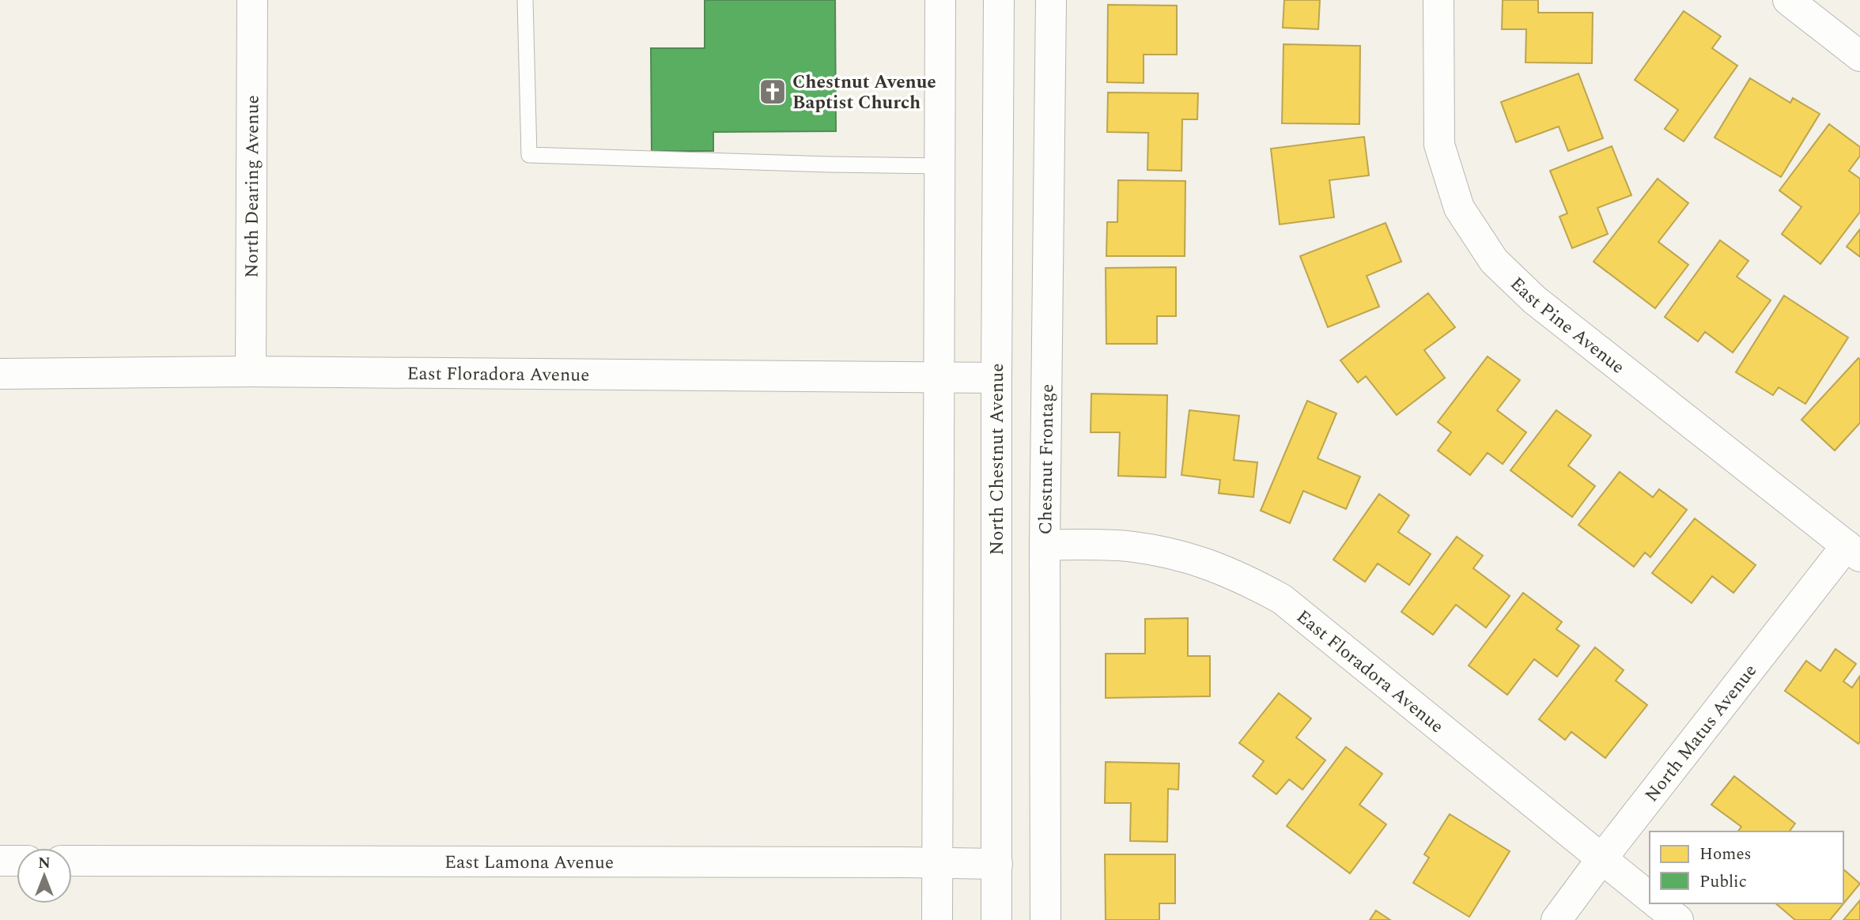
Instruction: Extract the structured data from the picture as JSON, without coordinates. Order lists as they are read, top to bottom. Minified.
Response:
{"streets":{"street":["North Dearing Avenue","East Pine Avenue","East Floradora Avenue","North Chestnut Avenue","Chestnut Frontage","North Matus Avenue","East Lamona Avenue"]},"crossings":[["North Dearing Avenue","East Floradora Avenue"],["East Pine Avenue","North Matus Avenue"],["East Floradora Avenue","North Chestnut Avenue"],["East Floradora Avenue","Chestnut Frontage"],["East Floradora Avenue","North Matus Avenue"],["North Chestnut Avenue","East Lamona Avenue"]],"places":{"church":["Chestnut Avenue Baptist Church"]},"legend":["Homes","Public"],"north":"top"}
